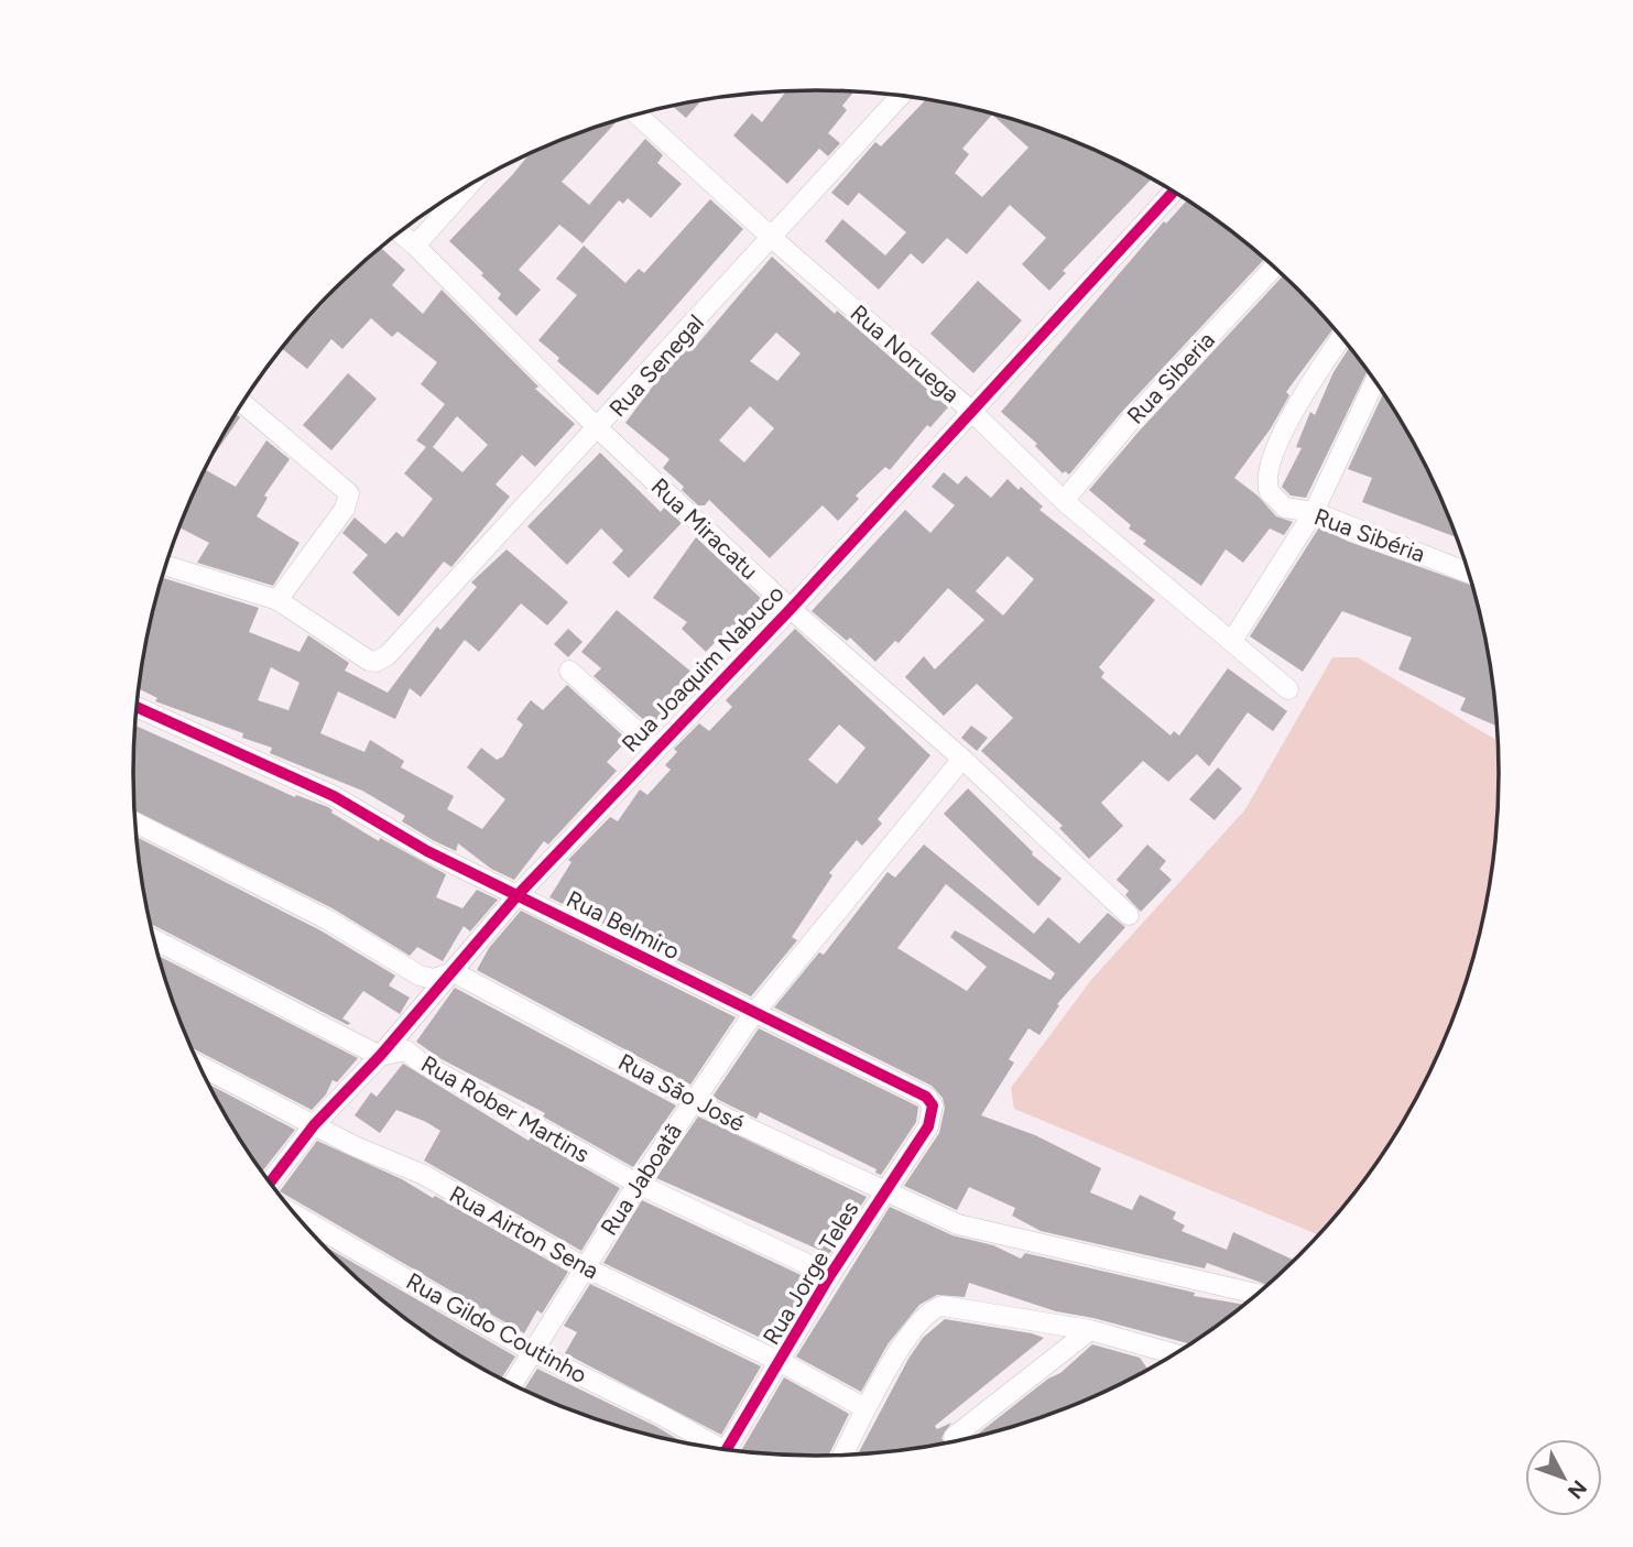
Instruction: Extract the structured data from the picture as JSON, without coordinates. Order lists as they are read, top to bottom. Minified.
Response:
{"streets":{"street":["Rua Noruega","Rua Senegal","Rua Siberia","Rua Miracatu","Rua Sibéria","Rua Joaquim Nabuco","Rua Belmiro","Rua São José","Rua Rober Martins","Rua Jaboatã","Rua Airton Sena","Rua Jorge Teles","Rua Gildo Coutinho"]},"crossings":[["Rua Noruega","Rua Senegal"],["Rua Noruega","Rua Siberia"],["Rua Noruega","Rua Joaquim Nabuco"],["Rua Senegal","Rua Miracatu"],["Rua Miracatu","Rua Joaquim Nabuco"],["Rua Miracatu","Rua Jaboatã"],["Rua Joaquim Nabuco","Rua Belmiro"],["Rua Joaquim Nabuco","Rua São José"],["Rua Joaquim Nabuco","Rua Rober Martins"],["Rua Joaquim Nabuco","Rua Airton Sena"],["Rua Belmiro","Rua Jaboatã"],["Rua Belmiro","Rua Jorge Teles"],["Rua São José","Rua Jaboatã"],["Rua São José","Rua Jorge Teles"],["Rua Rober Martins","Rua Jaboatã"],["Rua Rober Martins","Rua Jorge Teles"],["Rua Jaboatã","Rua Airton Sena"],["Rua Jaboatã","Rua Gildo Coutinho"],["Rua Airton Sena","Rua Jorge Teles"]],"north":"bottom right"}
